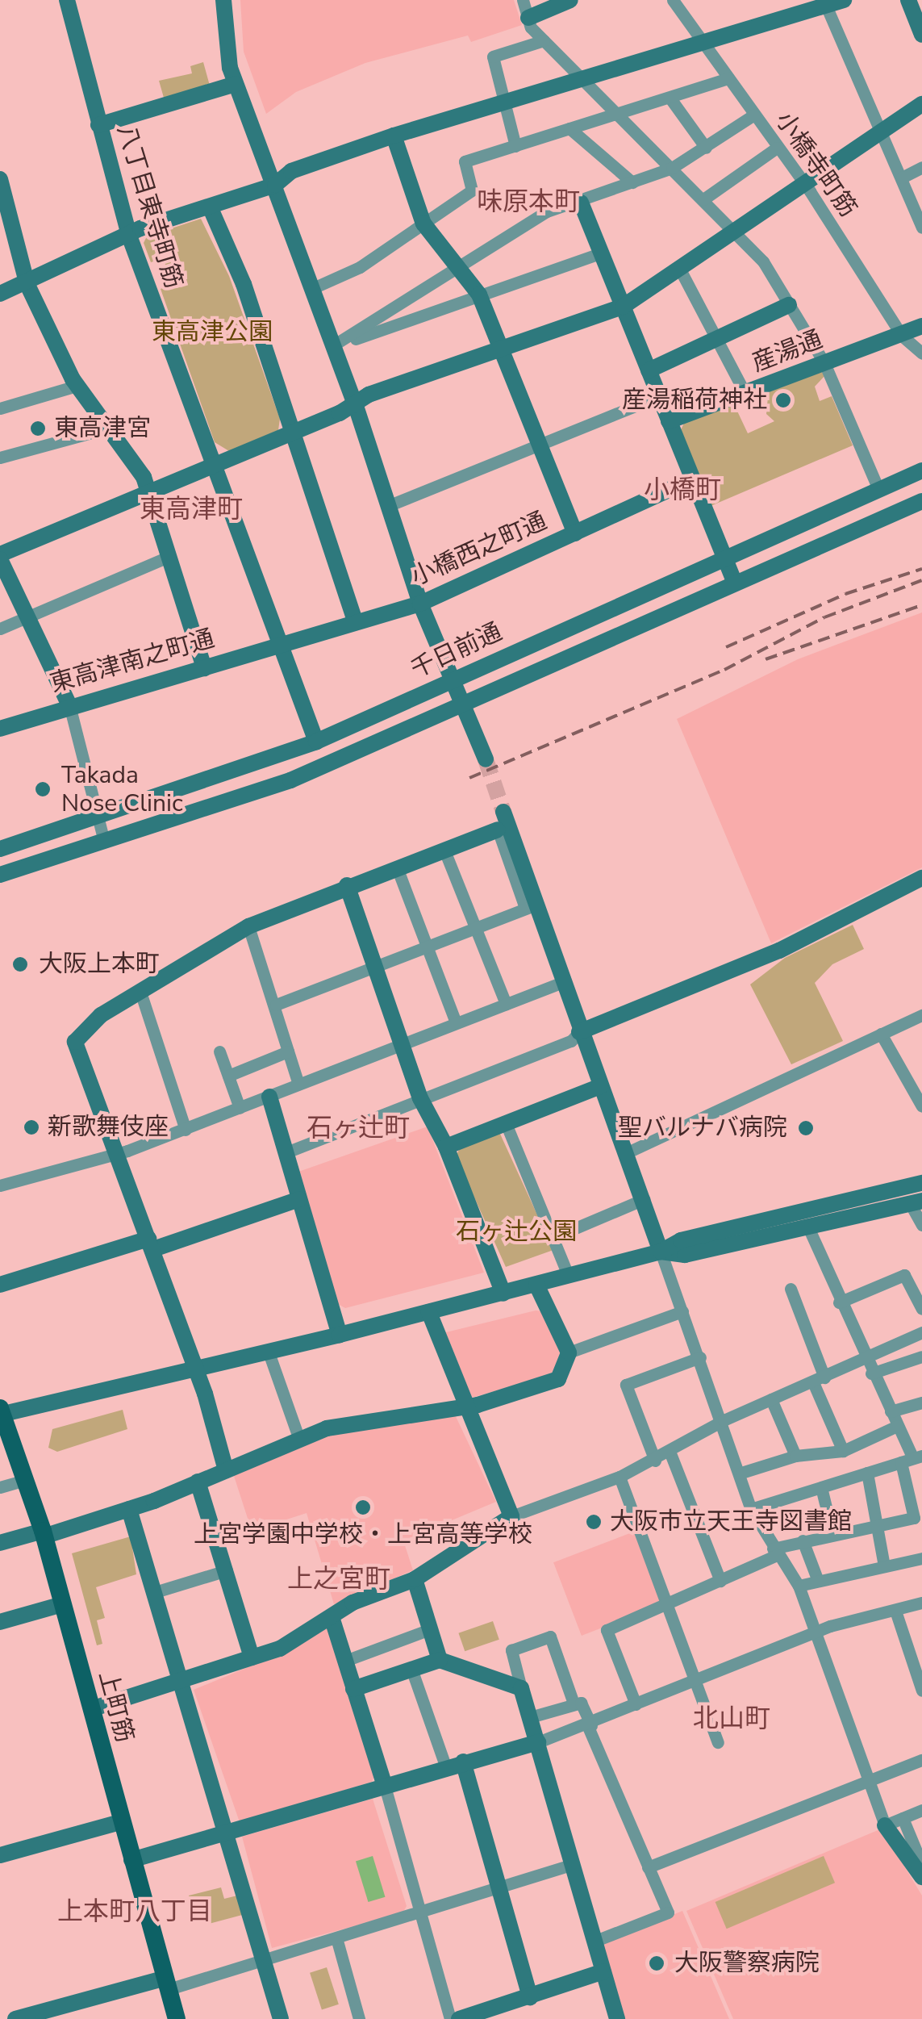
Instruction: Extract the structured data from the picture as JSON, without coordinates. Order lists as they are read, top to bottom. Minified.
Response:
{"streets":{"main road":["上町筋"],"street":["小橋寺町筋","八丁目東寺町筋","産湯通","小橋西之町通","千日前通","東高津南之町通"]},"crossings":[["小橋寺町筋","産湯通"],["八丁目東寺町筋","小橋西之町通"],["八丁目東寺町筋","千日前通"],["八丁目東寺町筋","東高津南之町通"],["小橋西之町通","東高津南之町通"]],"districts":["味原本町","小橋町","東高津町","石ヶ辻町","上之宮町","北山町","上本町八丁目"],"parks":["東高津公園","石ヶ辻公園"],"places":["産湯稲荷神社","東高津宮","Takada Nose Clinic","大阪上本町","新歌舞伎座","聖バルナバ病院","上宮学園中学校・上宮高等学校","大阪市立天王寺図書館","大阪警察病院"]}
